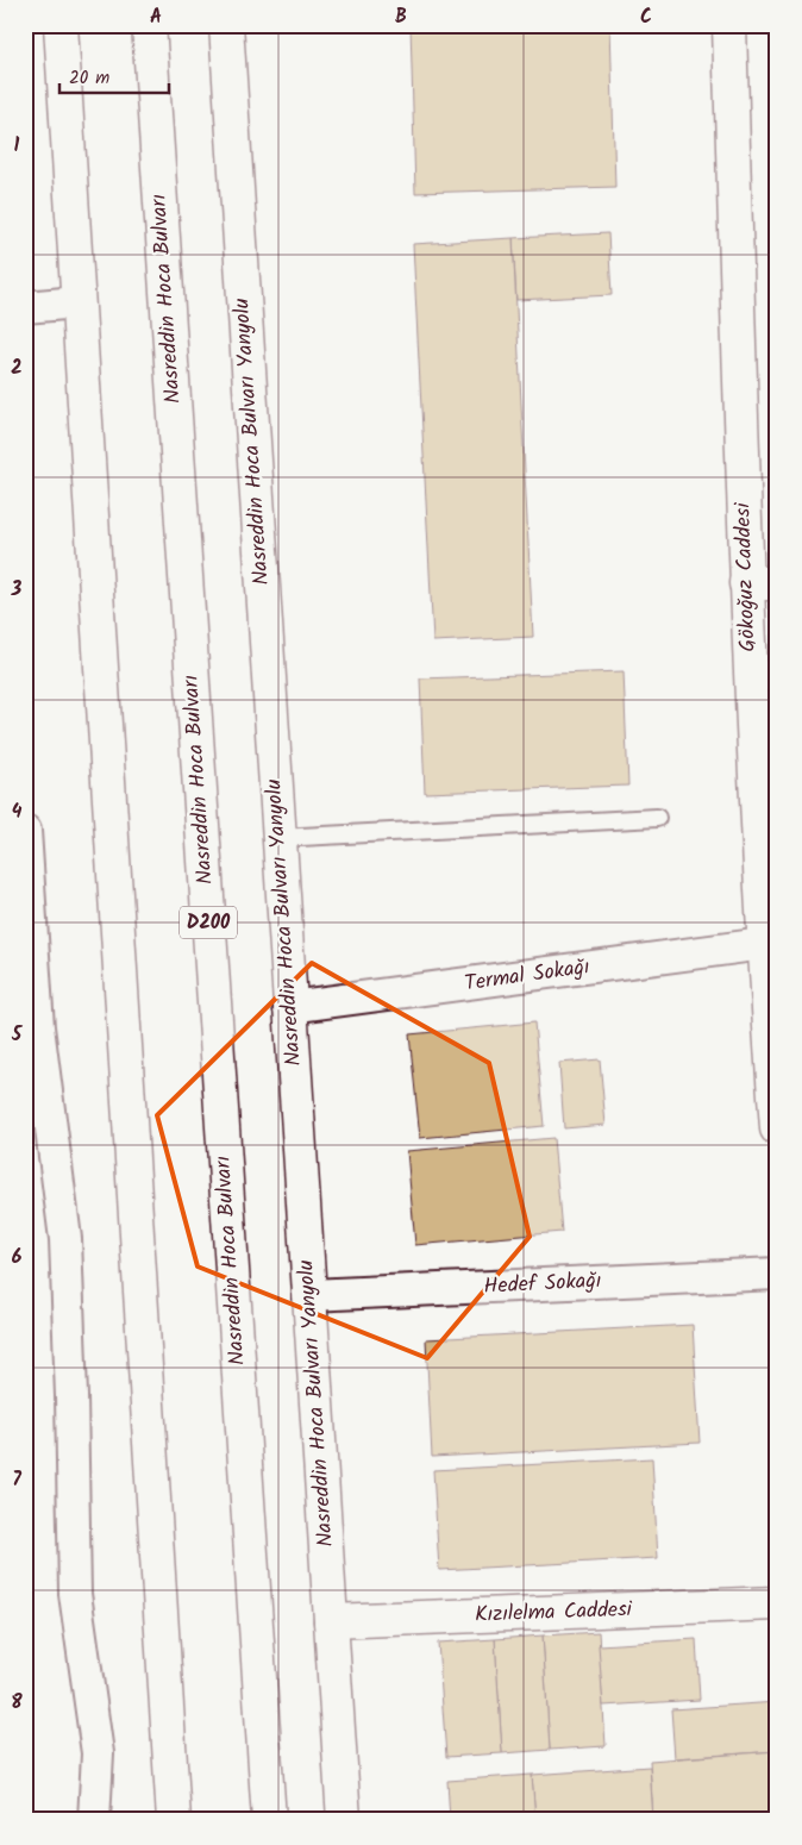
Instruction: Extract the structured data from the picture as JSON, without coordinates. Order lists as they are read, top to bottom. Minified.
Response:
{"streets":{"main road":["Nasreddin Hoca Bulvarı","Nasreddin Hoca Bulvarı Yanyolu","Gökoğuz Caddesi","D200","Kızılelma Caddesi"],"street":["Termal Sokağı","Hedef Sokağı"]},"crossings":[["Nasreddin Hoca Bulvarı Yanyolu","Termal Sokağı"],["Nasreddin Hoca Bulvarı Yanyolu","Hedef Sokağı"],["Nasreddin Hoca Bulvarı Yanyolu","Kızılelma Caddesi"],["Gökoğuz Caddesi","Termal Sokağı"]],"scale_bar":"20 m","grid":{"columns":["A","B","C"],"rows":["1","2","3","4","5","6","7","8"]}}
